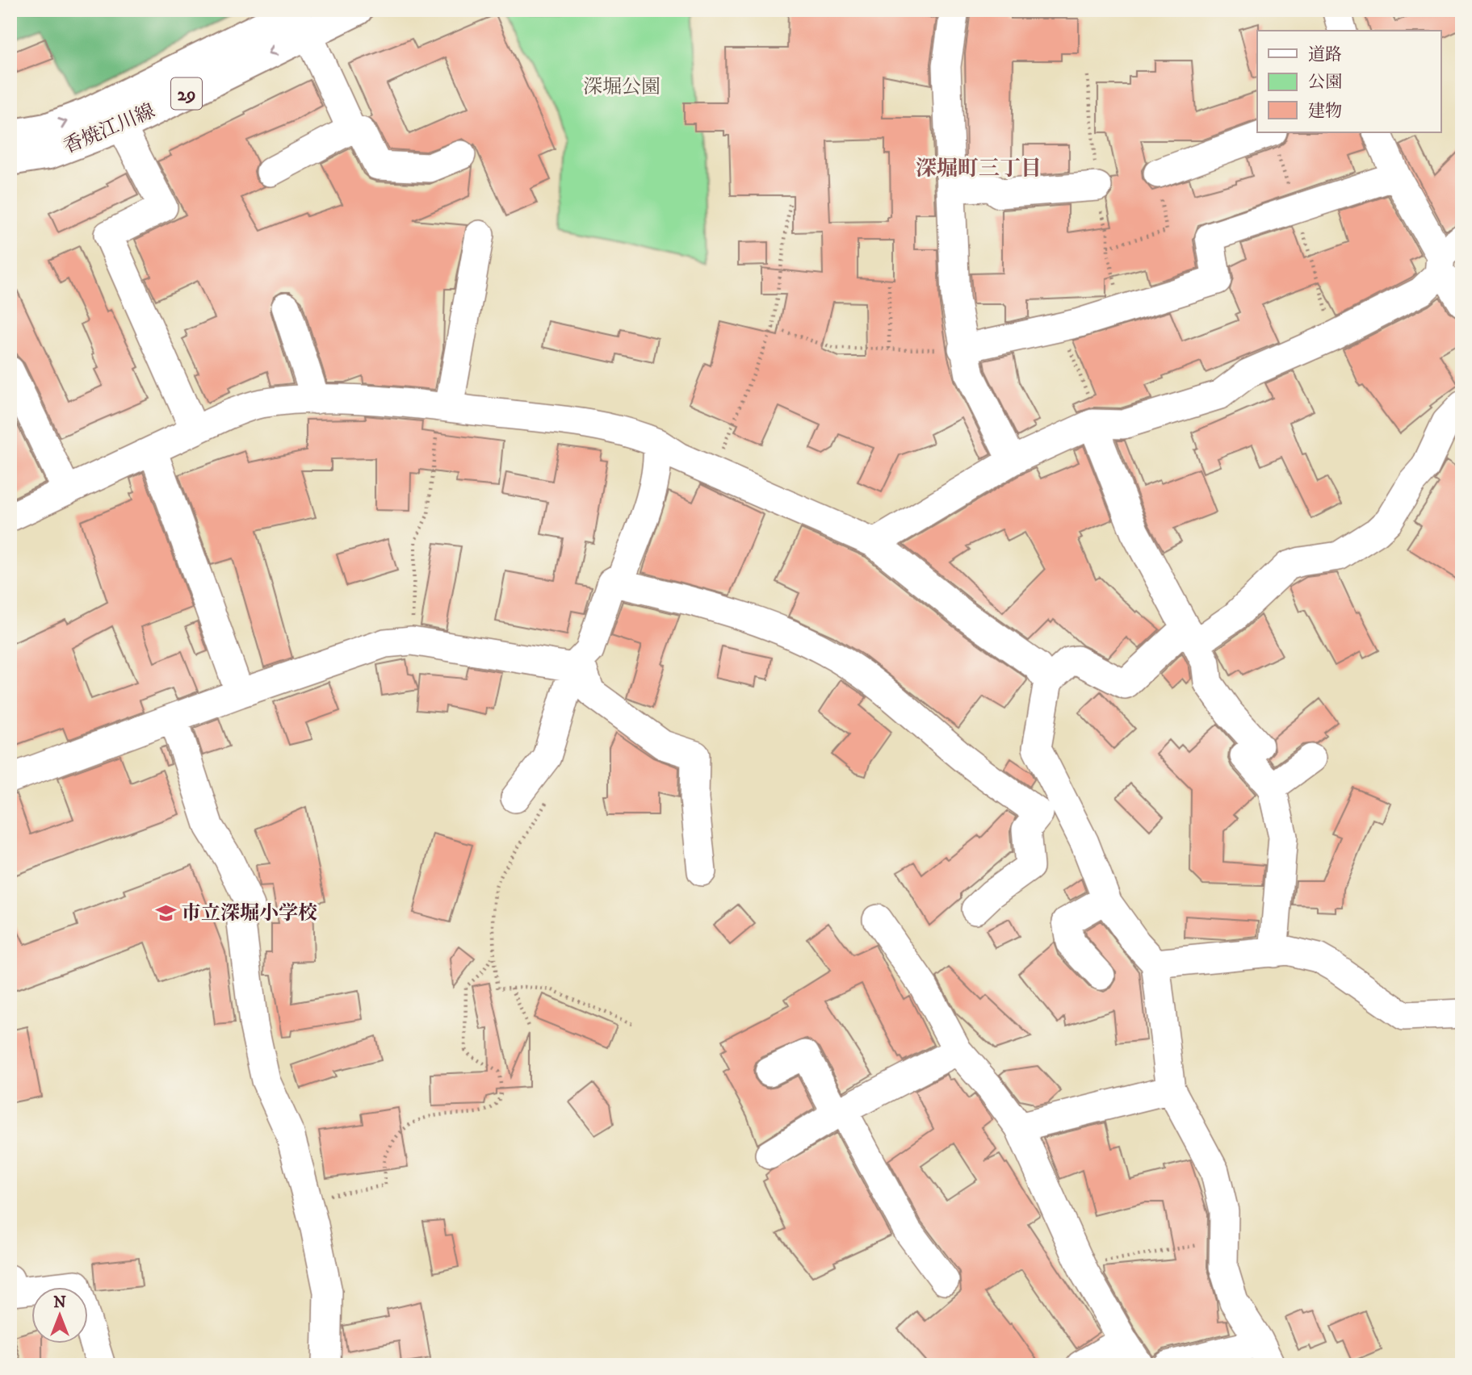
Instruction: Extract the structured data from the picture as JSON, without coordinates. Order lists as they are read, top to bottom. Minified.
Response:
{"streets":{"main road":["29","香焼江川線"]},"districts":["深堀町三丁目"],"parks":["深堀公園"],"places":{"school or university":["市立深堀小学校"]},"legend":["道路","公園","建物"],"north":"top"}
